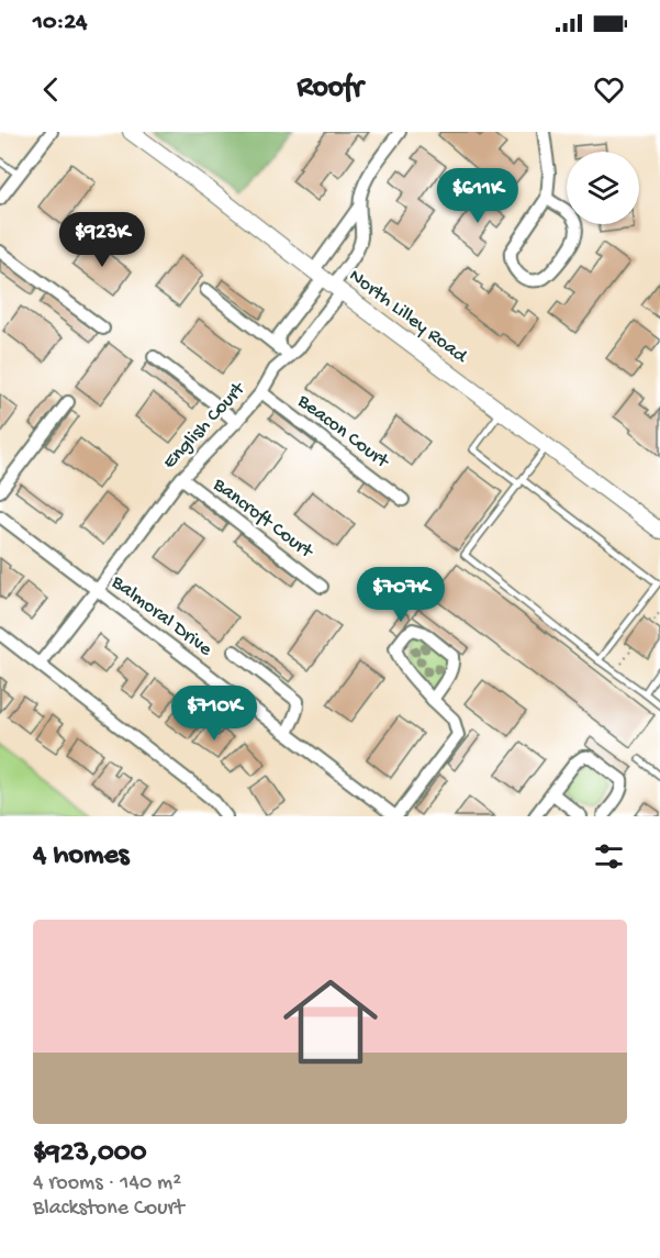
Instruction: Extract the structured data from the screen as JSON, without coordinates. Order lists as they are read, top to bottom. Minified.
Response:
{"streets":{"street":["North Lilley Road","English Court","Beacon Court","Bancroft Court","Balmoral Drive"]},"crossings":[["North Lilley Road","English Court"],["English Court","Beacon Court"],["English Court","Bancroft Court"],["English Court","Balmoral Drive"]],"page":{"status":"10:24","header":"Roofr","price":["$611K","$923K","$707K","$710K"],"heading":"4 homes","list":[{"name":"$923,000","note":"4 rooms · 140 m² · Blackstone Court"}]}}
